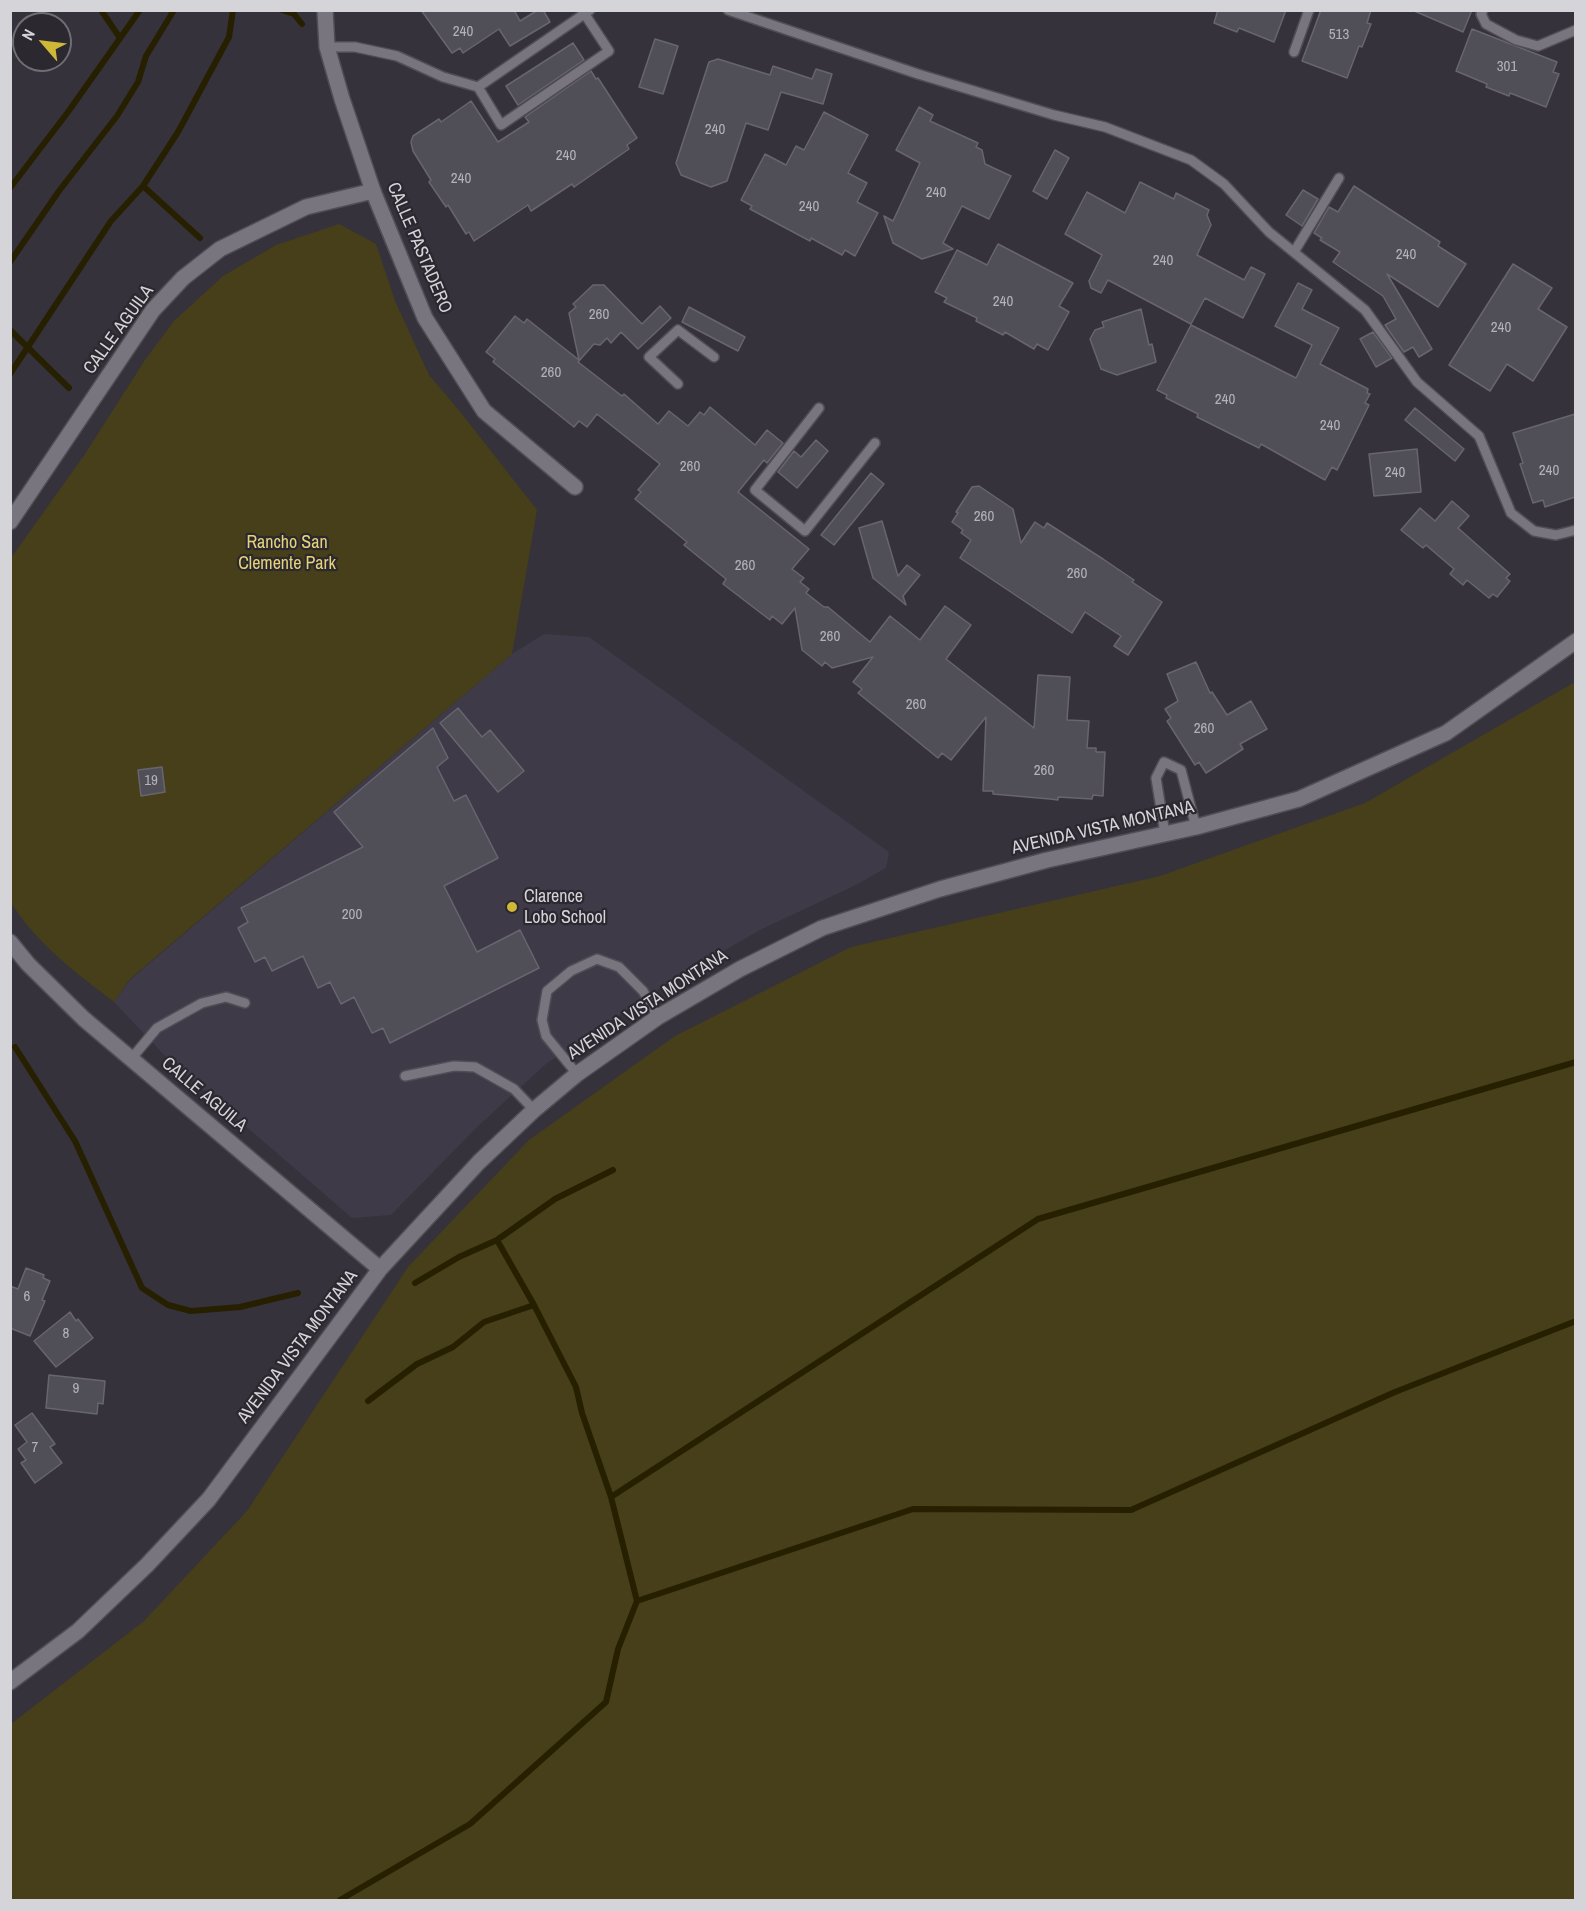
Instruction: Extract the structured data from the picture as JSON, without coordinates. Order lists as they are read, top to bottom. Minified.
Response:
{"streets":{"street":["CALLE PASTADERO","CALLE AGUILA","AVENIDA VISTA MONTANA"]},"crossings":[["CALLE PASTADERO","CALLE AGUILA"],["CALLE AGUILA","AVENIDA VISTA MONTANA"]],"parks":["Rancho San Clemente Park"],"places":["Clarence Lobo School"],"house_numbers":["240","513","301","240","240","240","240","240","240","240","240","260","240","260","240","240","260","240","240","260","260","260","260","260","260","260","19","200","6","8","9","7"],"north":"top left"}
